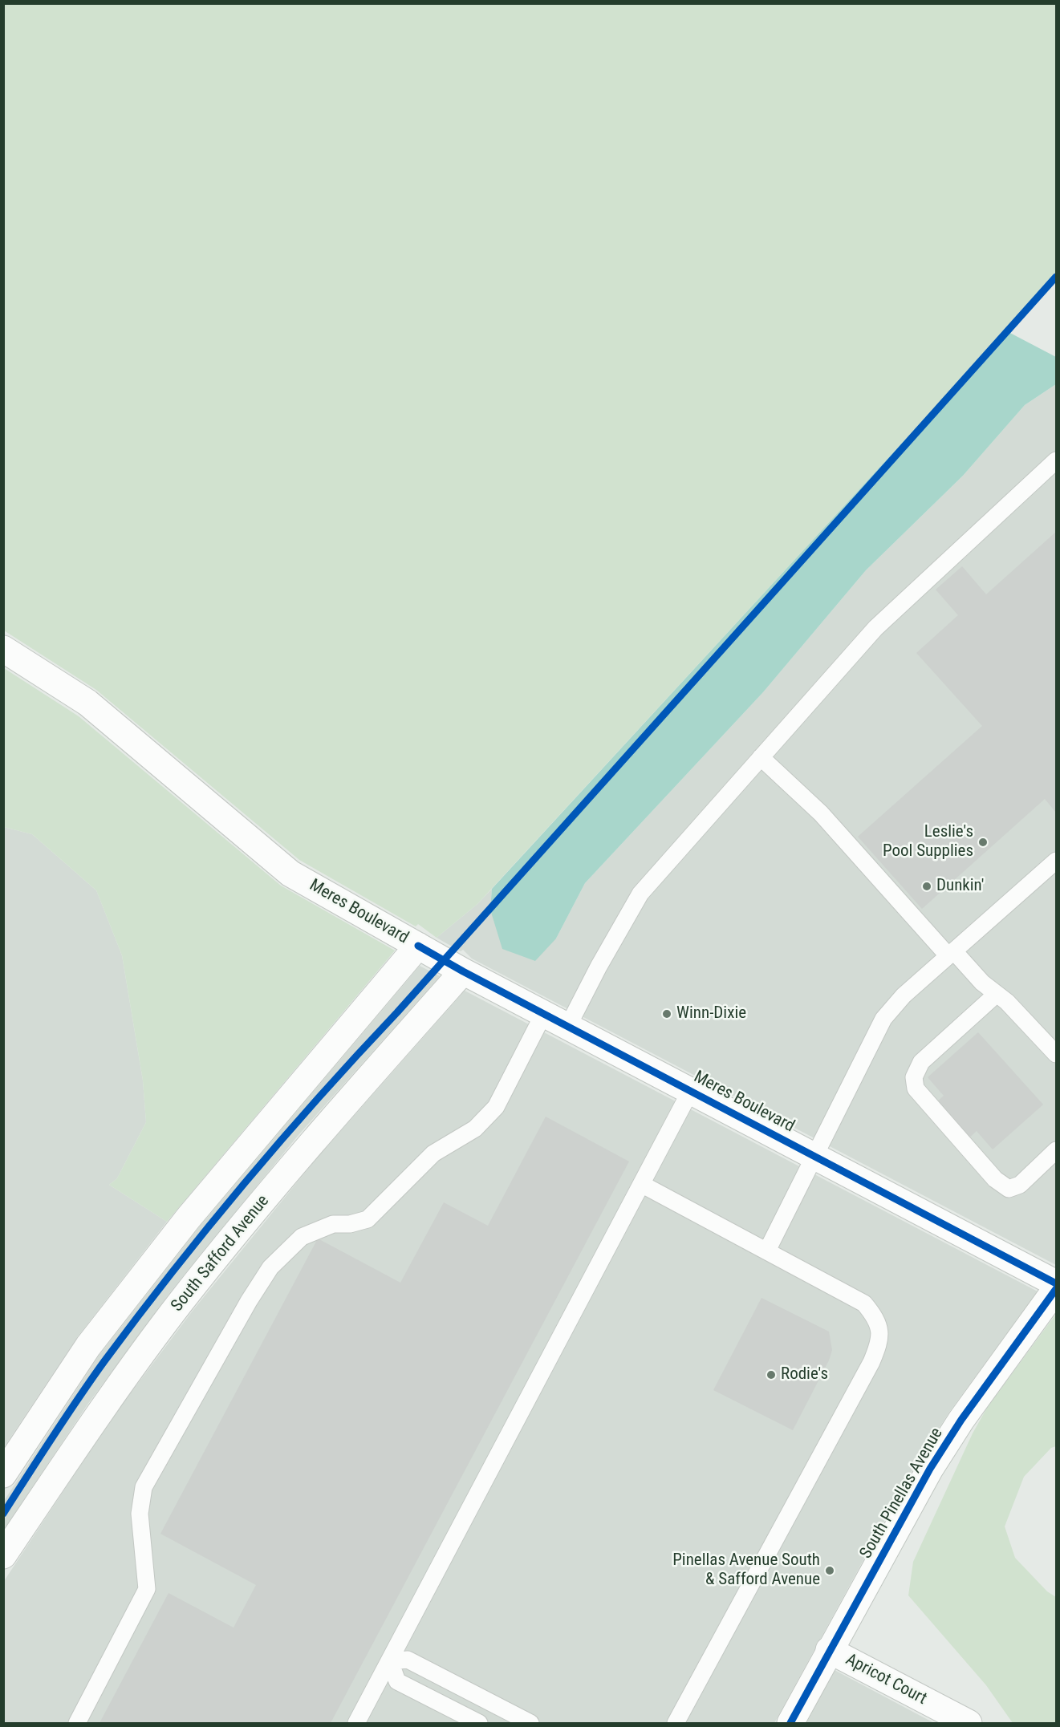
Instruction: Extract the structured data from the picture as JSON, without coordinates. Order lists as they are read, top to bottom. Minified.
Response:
{"streets":{"street":["Meres Boulevard","South Safford Avenue","South Pinellas Avenue","Apricot Court"]},"crossings":[["Meres Boulevard","South Safford Avenue"],["South Pinellas Avenue","Apricot Court"]],"places":["Leslie's Pool Supplies","Dunkin'","Winn-Dixie","Rodie's","Pinellas Avenue South & Safford Avenue"]}
